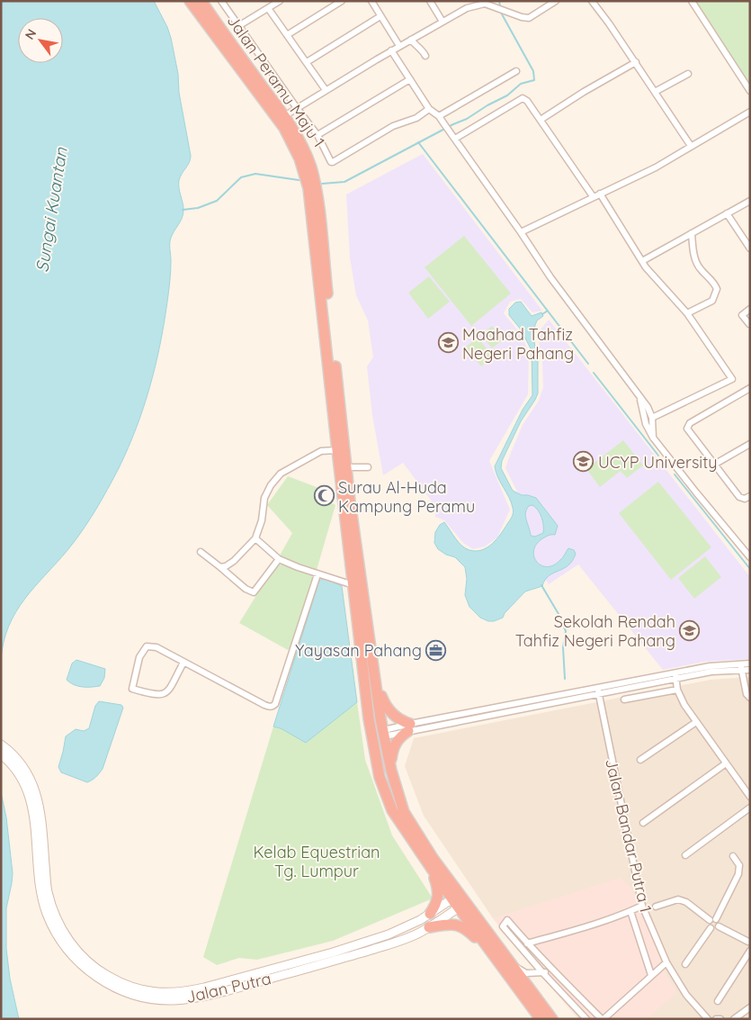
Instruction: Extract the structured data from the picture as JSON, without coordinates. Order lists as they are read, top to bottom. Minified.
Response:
{"streets":{"main road":["Jalan Putra"],"street":["Jalan Peramu Maju 1","Jalan Bandar Putra 1"]},"water":["Sungai Kuantan"],"parks":["Kelab Equestrian Tg. Lumpur"],"places":{"school or university":["Maahad Tahfiz Negeri Pahang","UCYP University","Sekolah Rendah Tahfiz Negeri Pahang"],"mosque":["Surau Al-Huda Kampung Peramu"],"office":["Yayasan Pahang"]},"north":"top left"}
